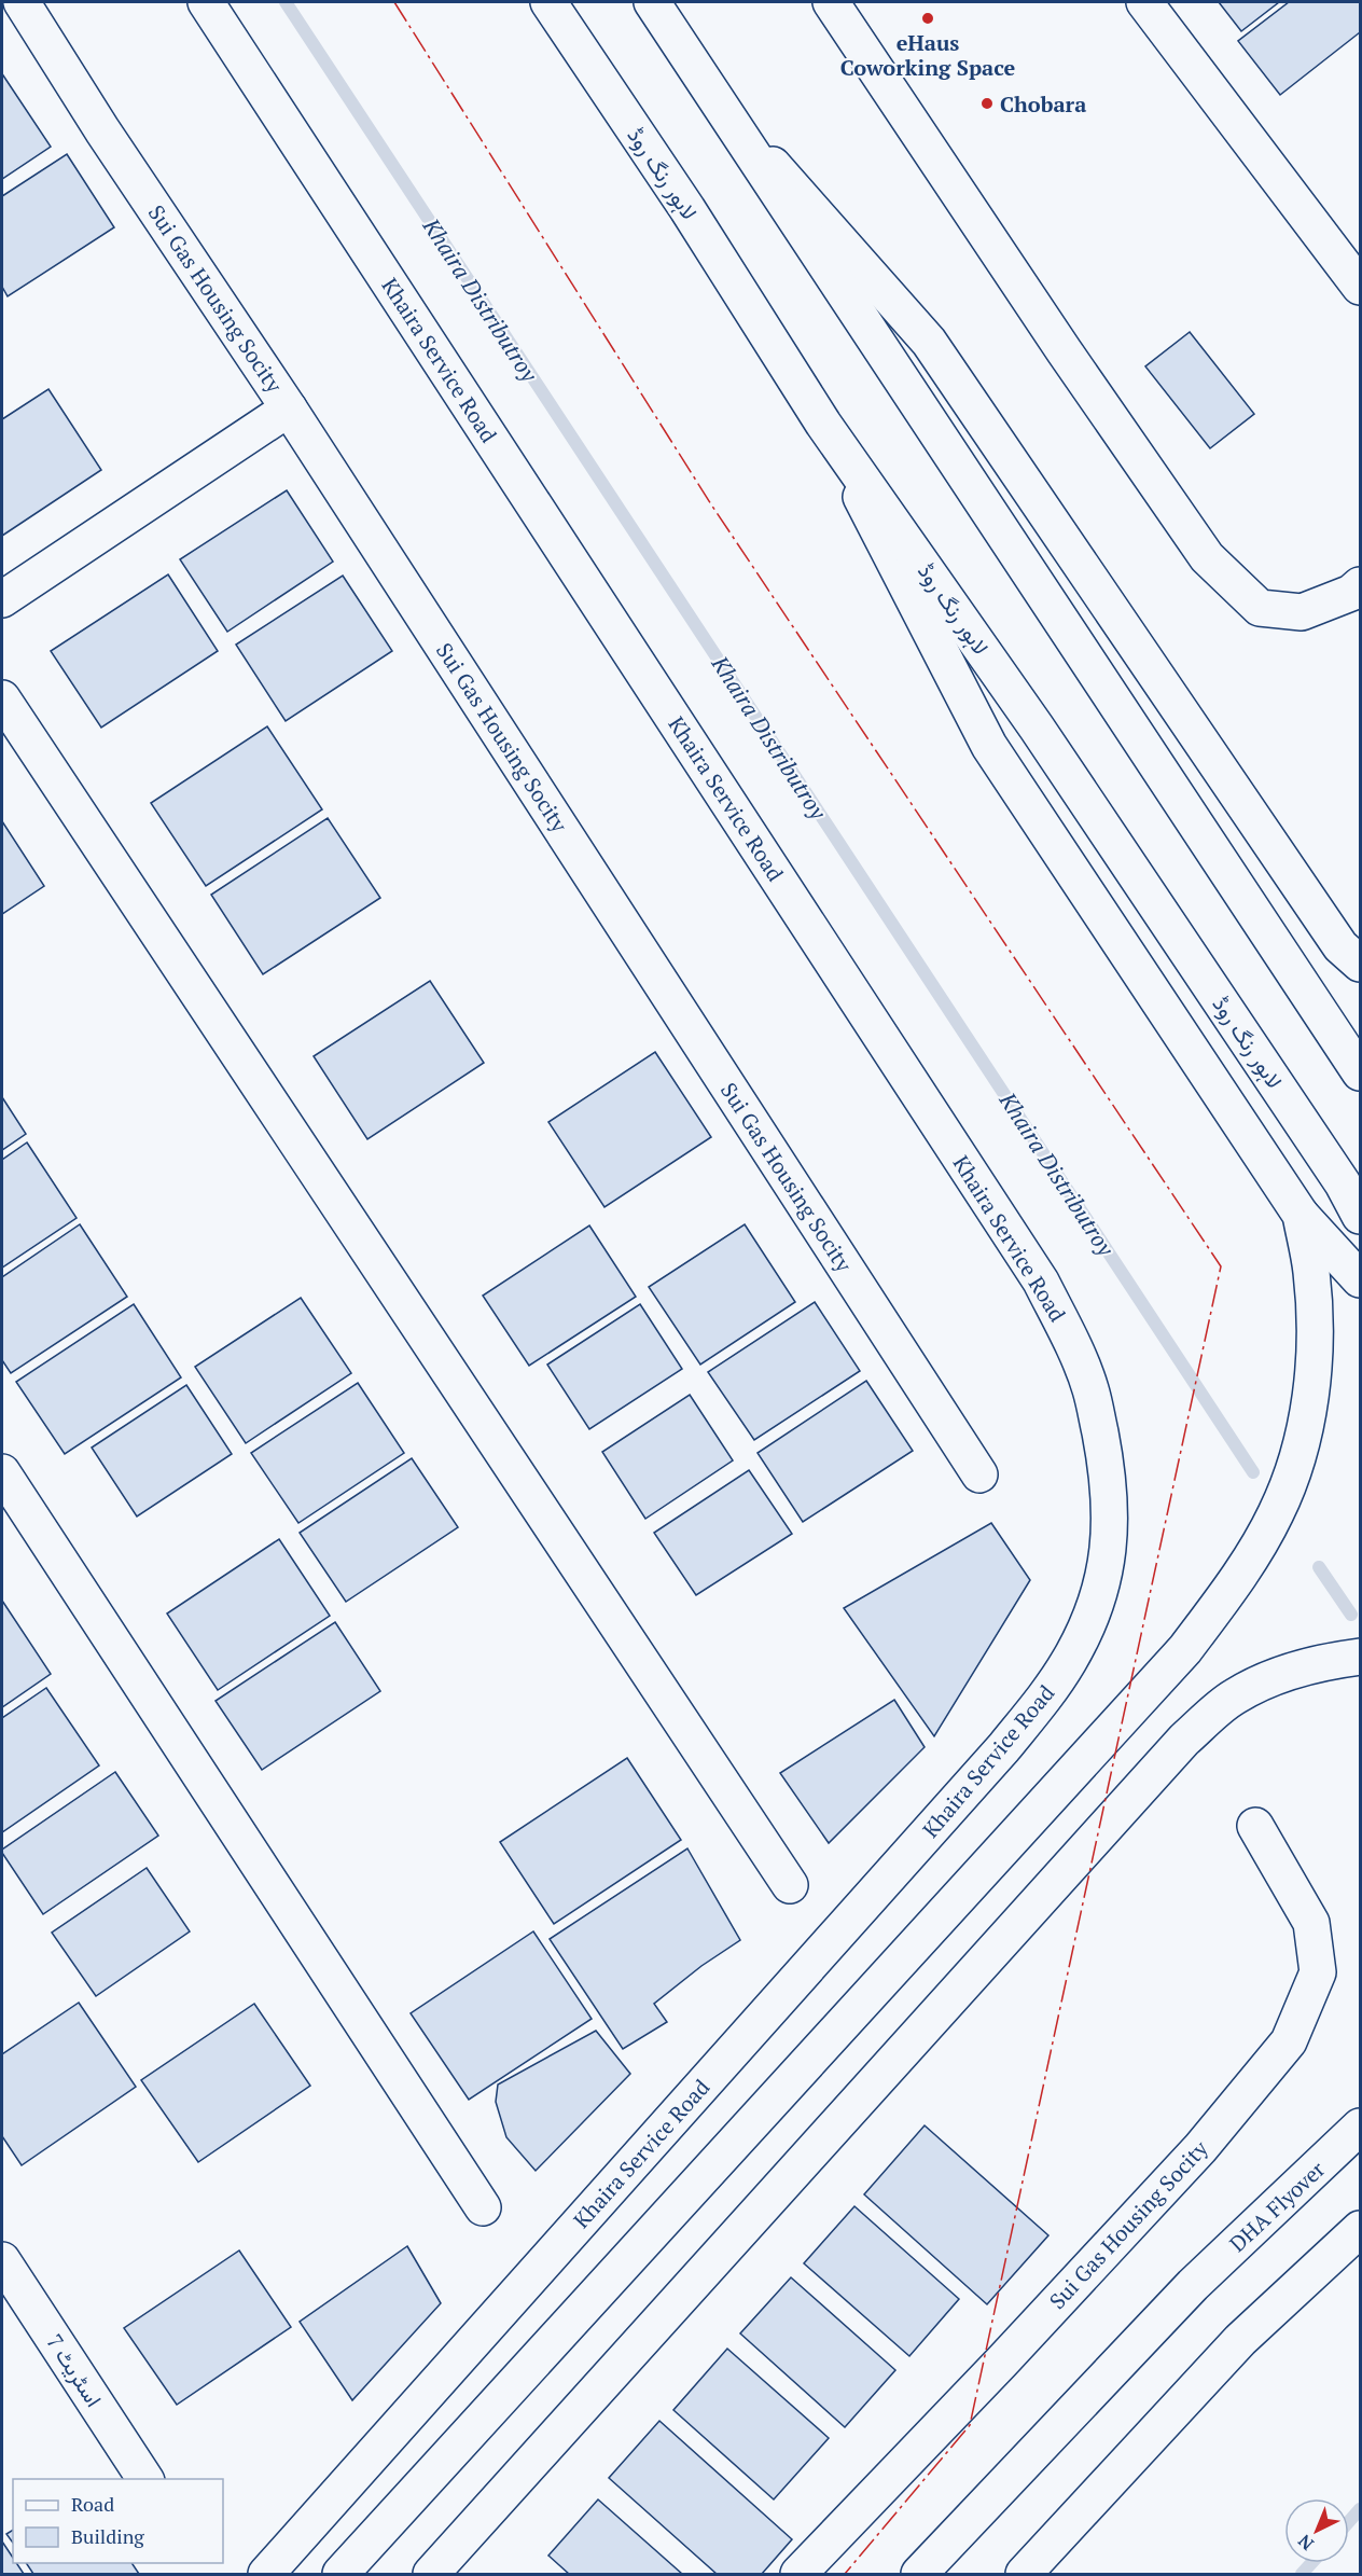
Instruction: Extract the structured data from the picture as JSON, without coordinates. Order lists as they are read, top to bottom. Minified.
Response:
{"streets":{"main road":["لاہور رنگ روڈ","Sui Gas Housing Socity","Khaira Service Road","DHA Flyover","اسٹریٹ 7"]},"water":["Khaira Distributroy"],"places":["eHaus Coworking Space","Chobara"],"legend":["Road","Building"],"north":"bottom left"}
